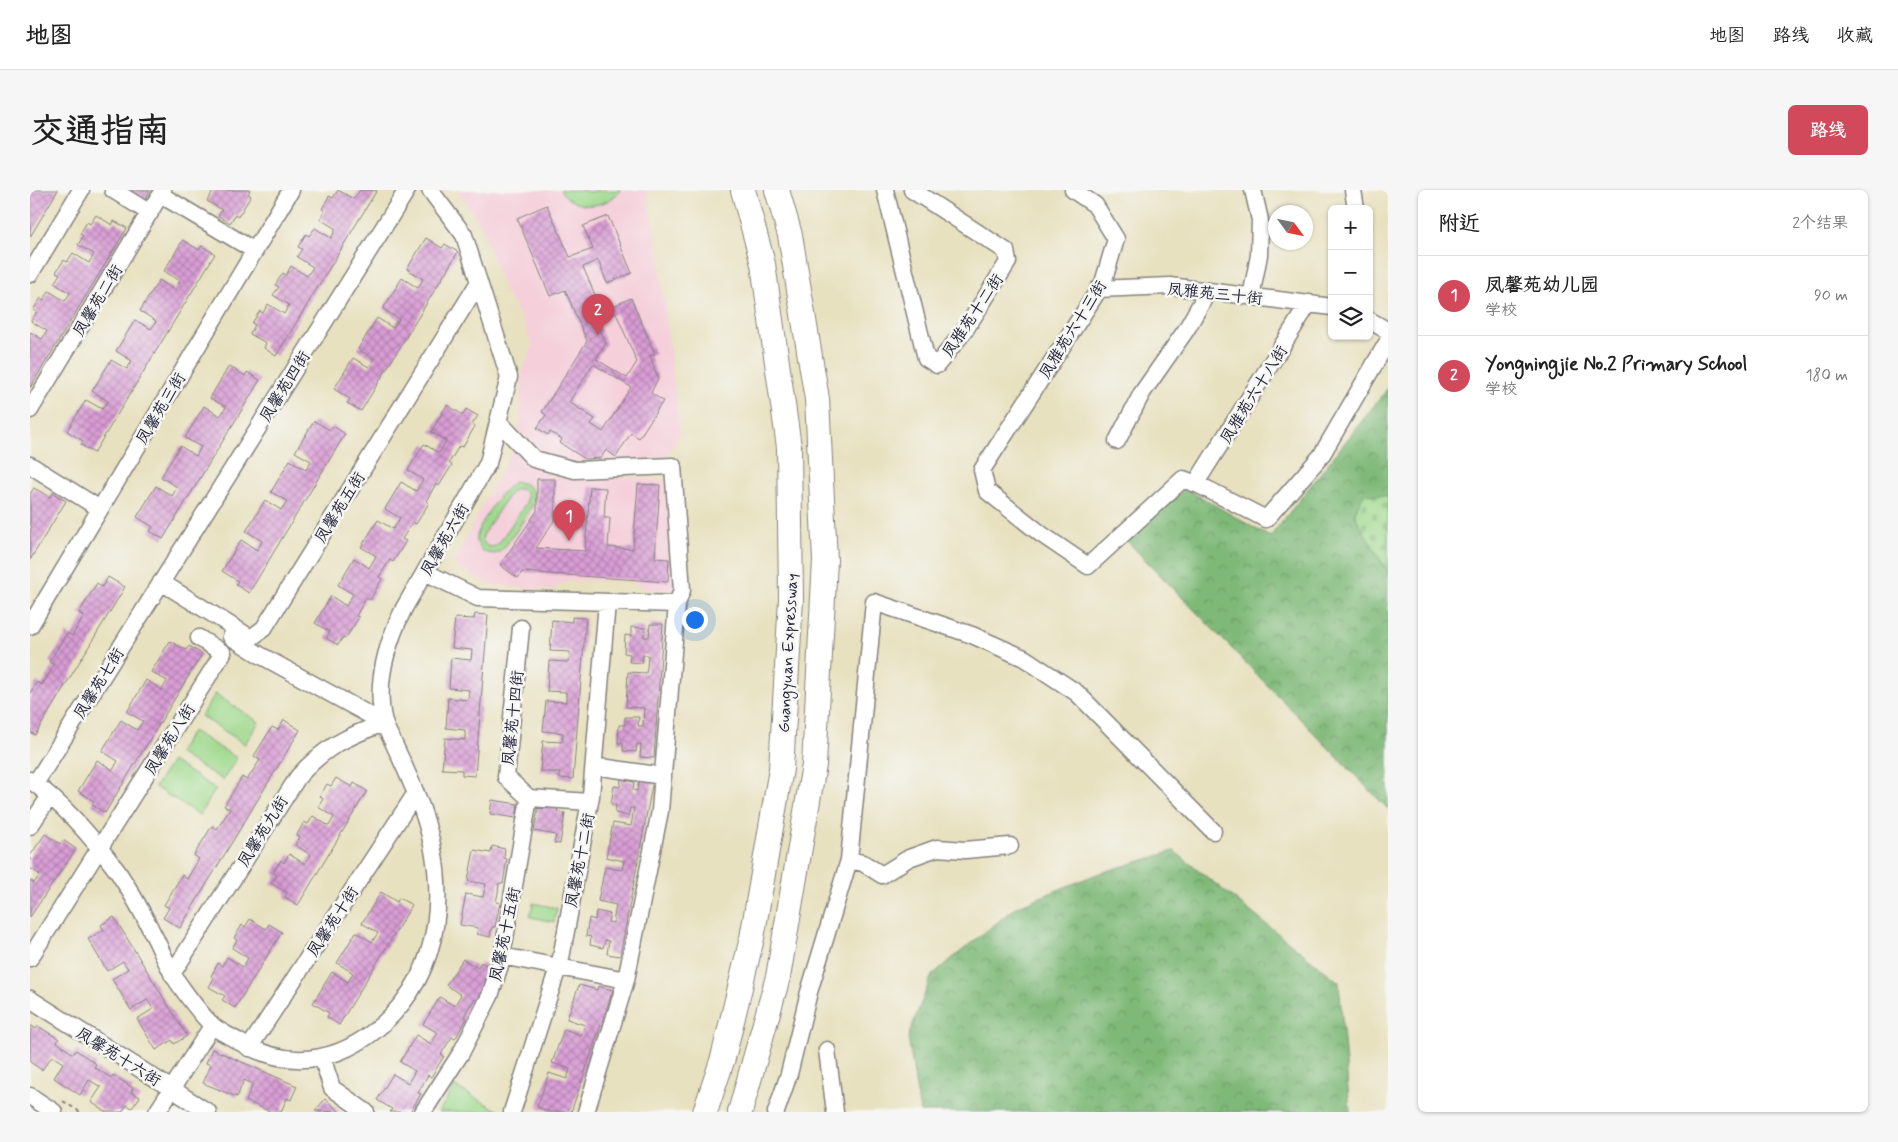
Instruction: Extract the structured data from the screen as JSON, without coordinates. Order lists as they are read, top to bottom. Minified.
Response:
{"streets":{"highway":["Guangyuan Expressway"],"street":["凤雅苑三十街","凤馨苑二街","凤雅苑十二街","凤雅苑六十三街","凤馨苑四街","凤雅苑六十八街","凤馨苑三街","凤馨苑五街","凤馨苑六街","凤馨苑七街","凤馨苑十四街","凤馨苑八街","凤馨苑九街","凤馨苑十二街","凤馨苑十街","凤馨苑十五街","凤馨苑十六街"]},"crossings":[["凤雅苑三十街","凤雅苑六十三街"],["凤雅苑三十街","凤雅苑六十八街"],["凤雅苑六十三街","凤雅苑六十八街"],["凤馨苑四街","凤馨苑五街"],["凤馨苑四街","凤馨苑七街"],["凤馨苑五街","凤馨苑六街"],["凤馨苑五街","凤馨苑七街"],["凤馨苑六街","凤馨苑九街"],["凤馨苑六街","凤馨苑十街"],["凤馨苑十四街","凤馨苑十五街"]],"north":"bottom right","page":{"header":"地图","nav":["地图","路线","收藏"],"buttons":"路线","title":"交通指南","heading":["附近","2个结果"],"map_buttons":["+","−"],"list":[{"mark":"1","name":"凤馨苑幼儿园","note":"学校","value":"90 m"},{"mark":"2","name":"Yongningjie No.2 Primary School","note":"学校","value":"180 m"}],"pins":["2","1"]}}
